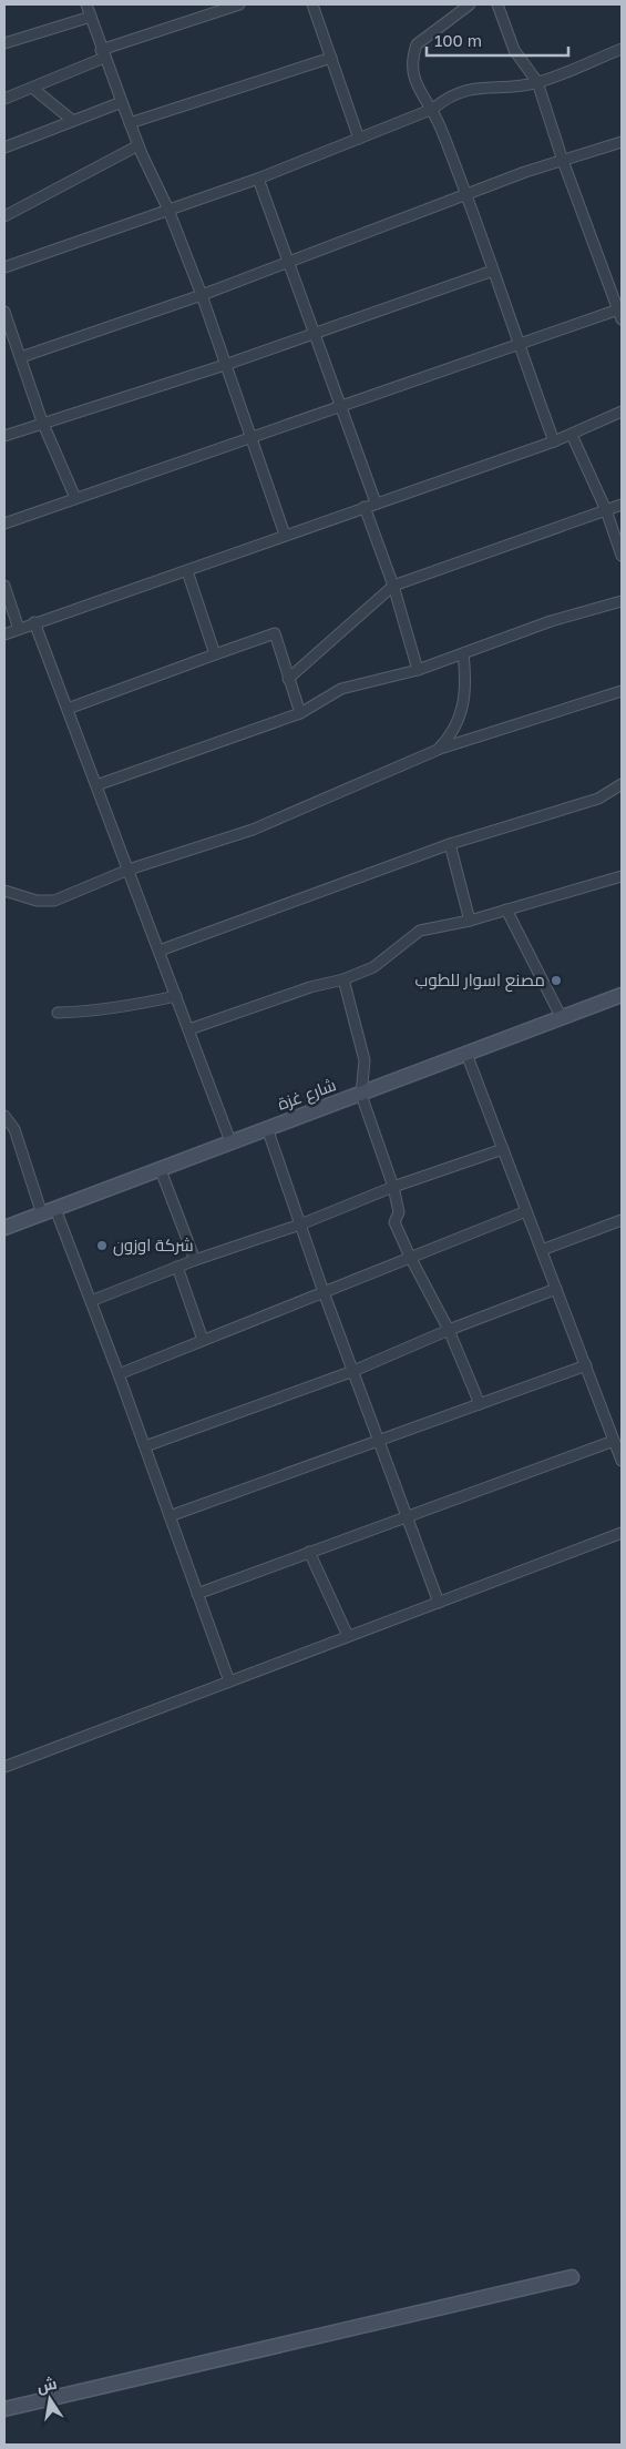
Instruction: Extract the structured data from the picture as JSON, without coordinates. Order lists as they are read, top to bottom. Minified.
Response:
{"streets":{"main road":["شارع غزة"]},"places":["مصنع اسوار للطوب","شركة اوزون"],"scale_bar":"100 m","north":"top"}
